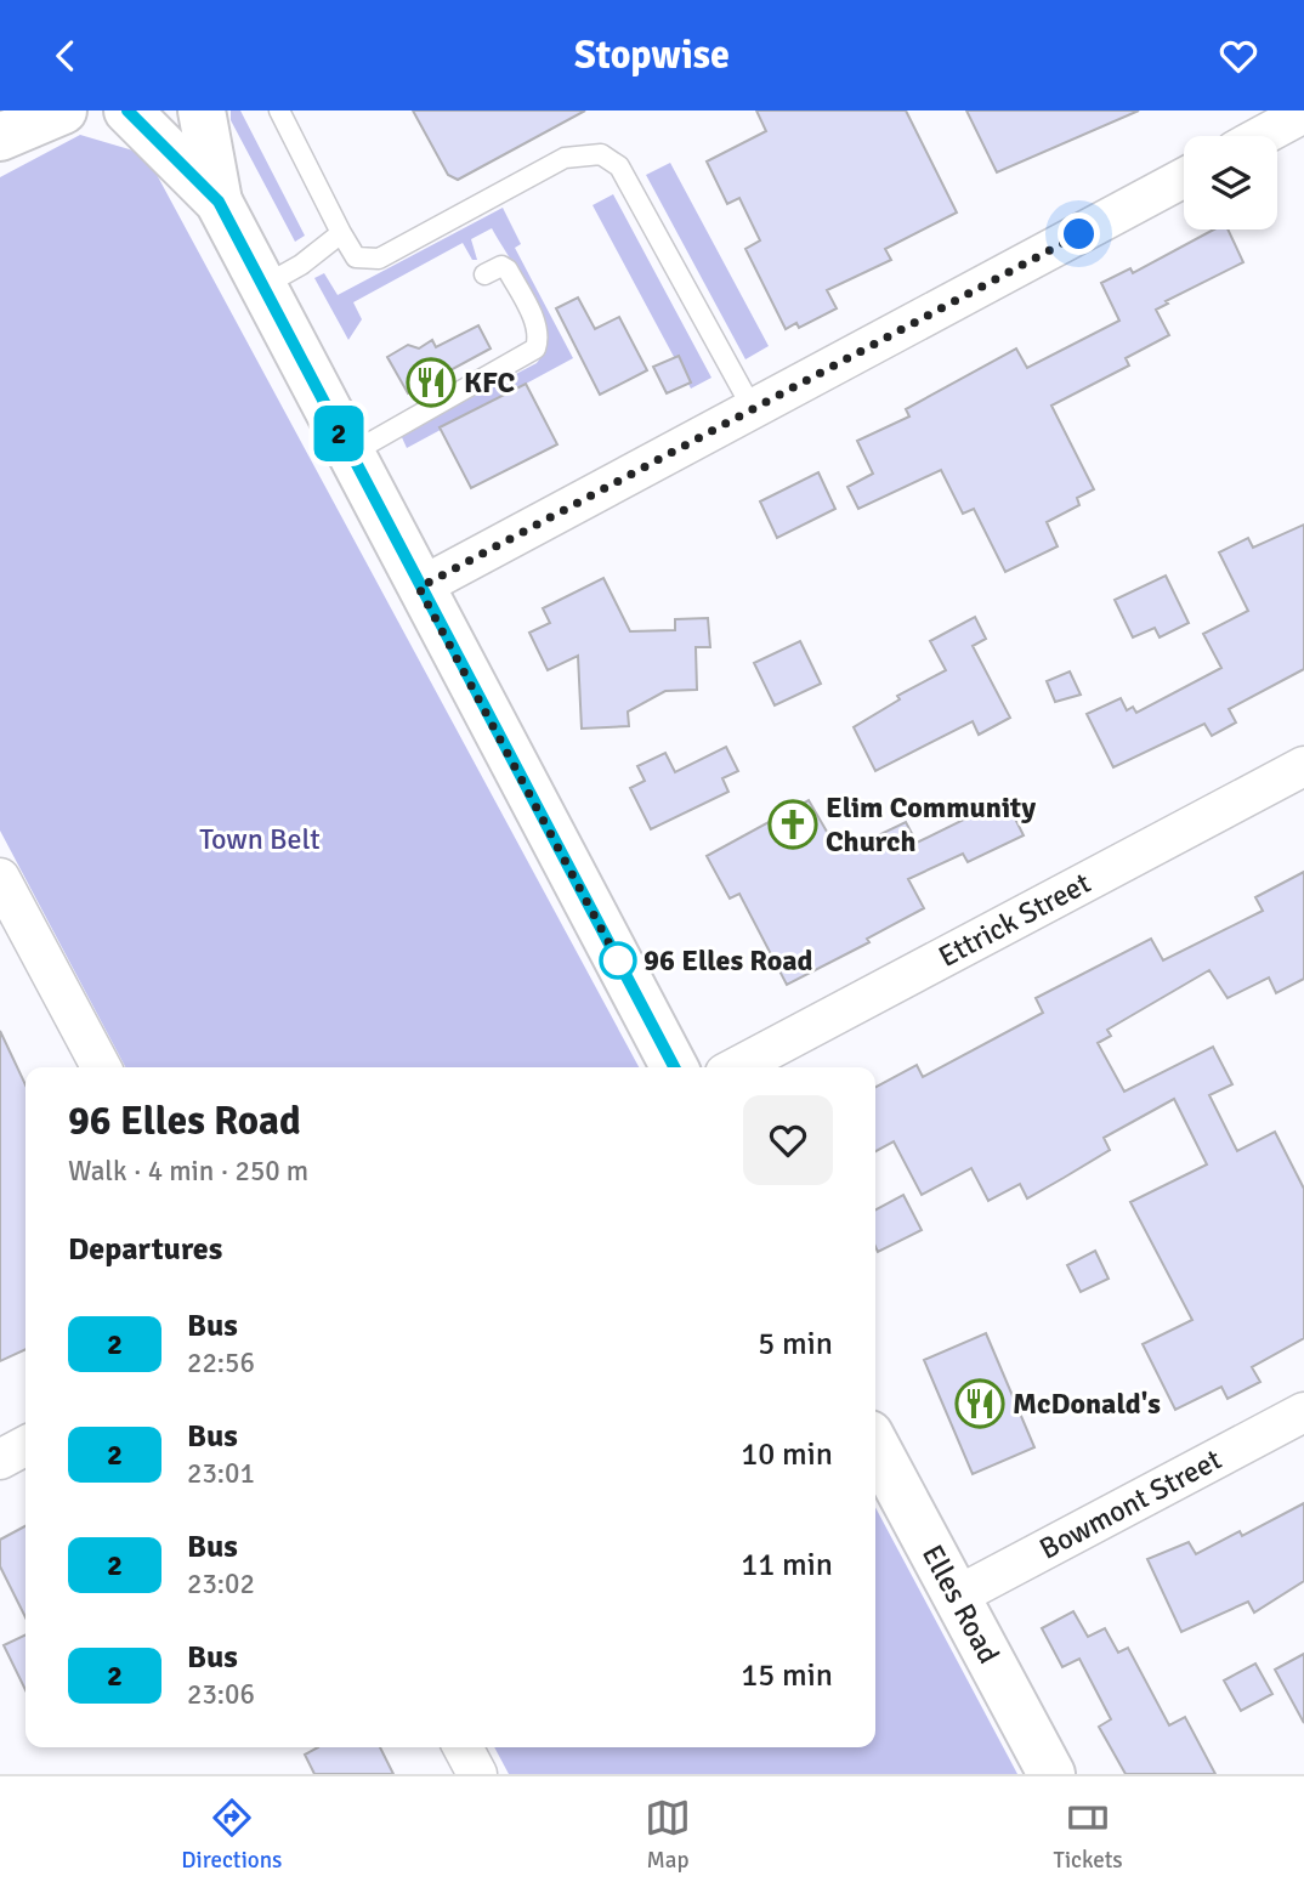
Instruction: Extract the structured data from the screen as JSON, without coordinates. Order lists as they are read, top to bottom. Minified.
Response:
{"streets":{"main road":["Elles Road"],"street":["Ettrick Street","Bowmont Street"]},"crossings":[["Bowmont Street","Elles Road"]],"parks":["Town Belt"],"places":{"restaurant":["KFC","McDonald's"],"church":["Elim Community Church"],"other":["96 Elles Road"]},"lines":["bus line 2"],"page":{"header":"Stopwise","on_map":"2","heading":[["96 Elles Road","Walk · 4 min · 250 m"],"Departures"],"list":[{"mark":"2","name":"Bus","note":"22:56","value":"5 min"},{"mark":"2","name":"Bus","note":"23:01","value":"10 min"},{"mark":"2","name":"Bus","note":"23:02","value":"11 min"},{"mark":"2","name":"Bus","note":"23:06","value":"15 min"}],"tabs":["Directions","Map","Tickets"]}}
